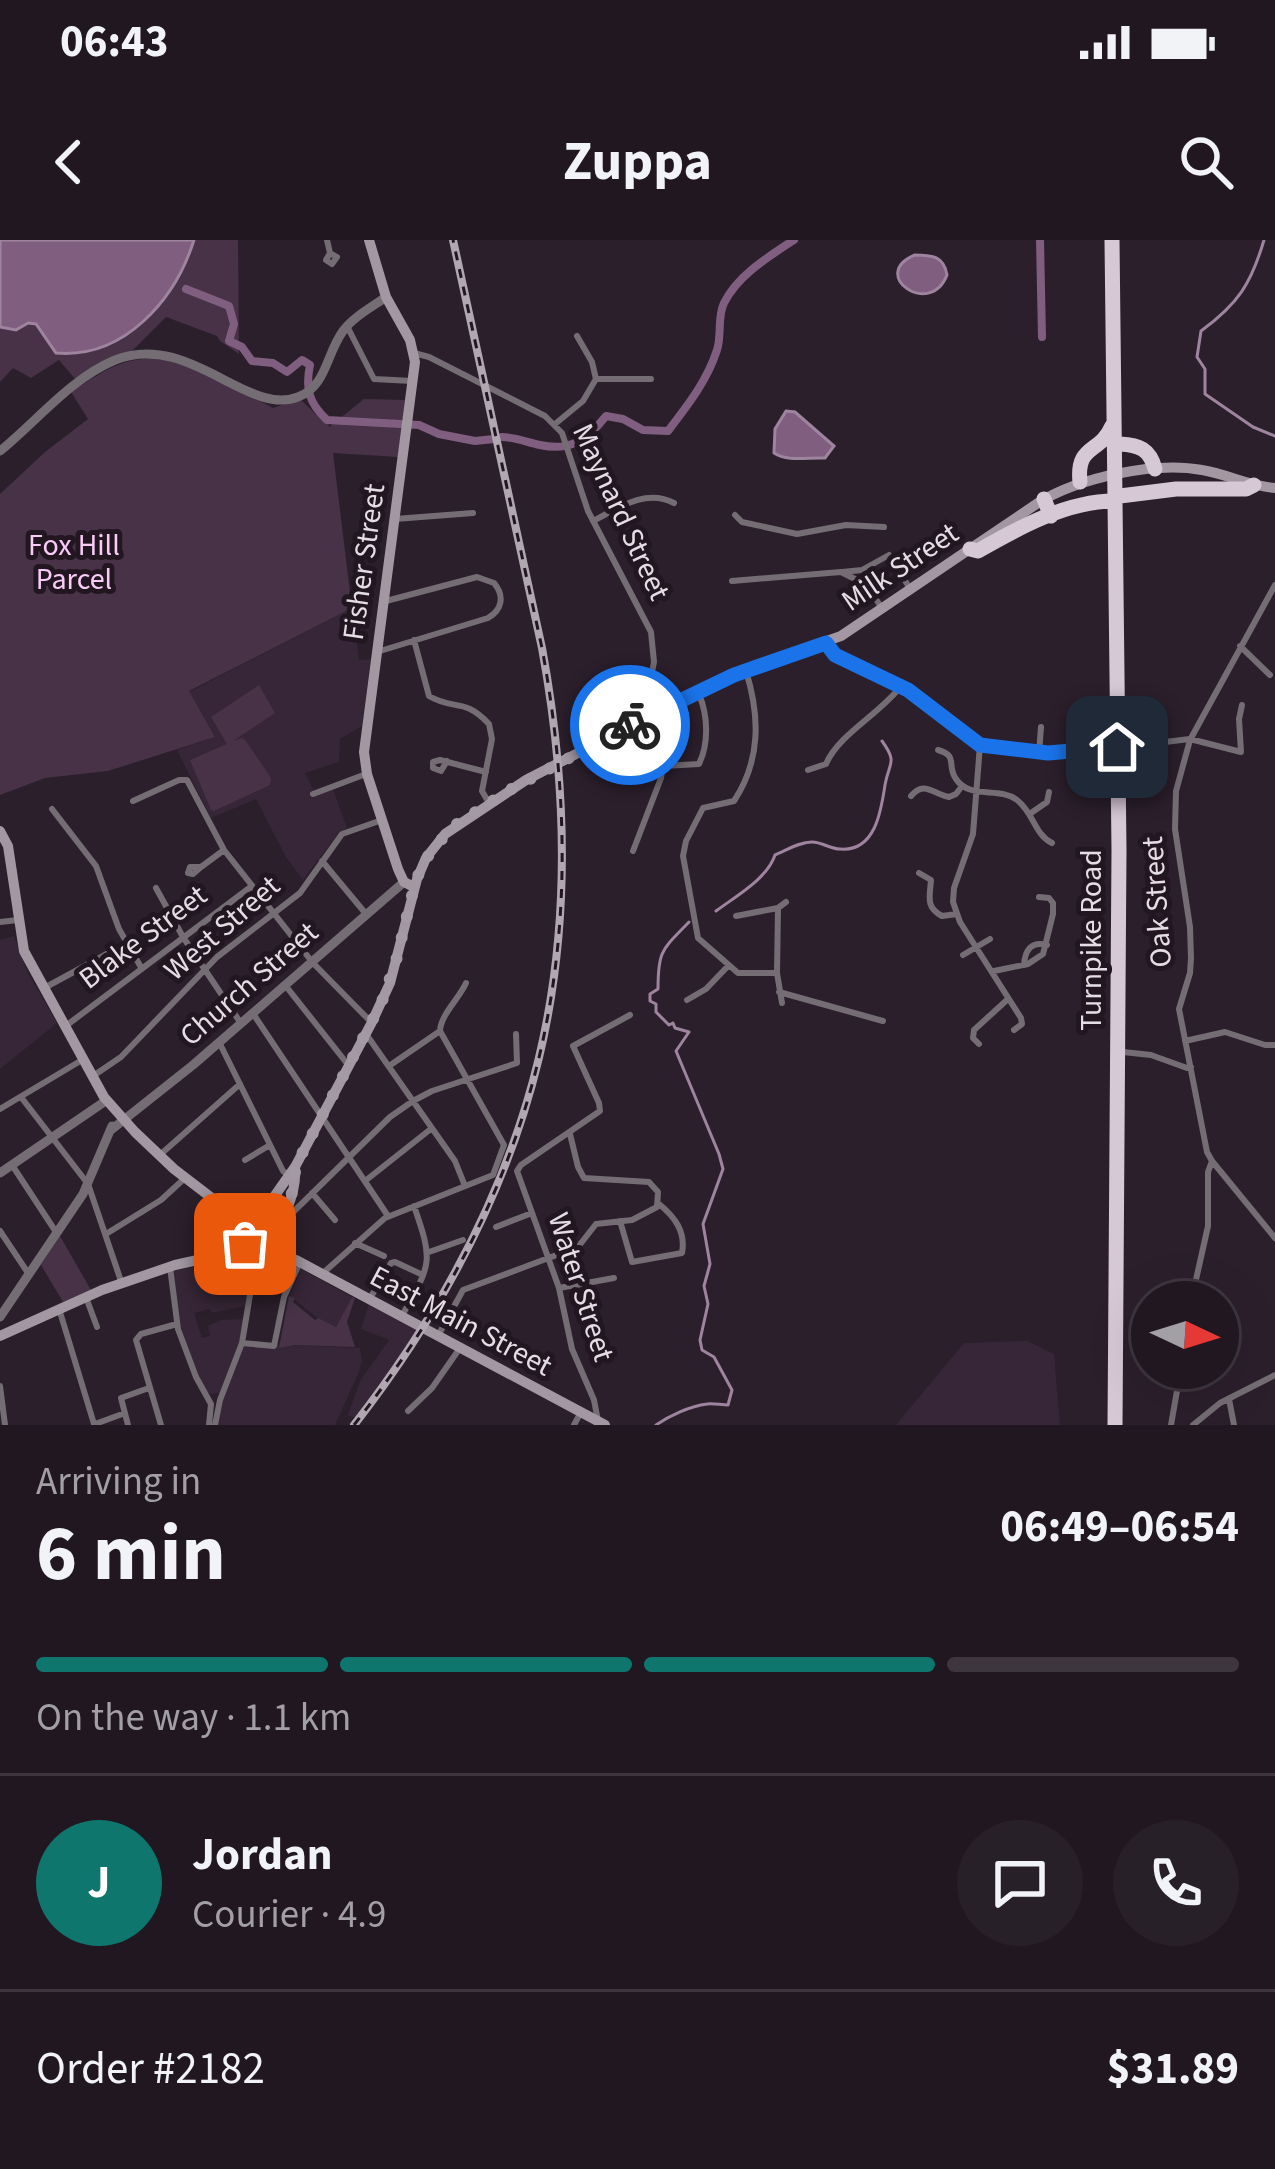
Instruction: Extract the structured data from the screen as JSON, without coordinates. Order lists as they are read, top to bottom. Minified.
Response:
{"streets":{"highway":["Turnpike Road"],"main road":["Fisher Street","Milk Street","East Main Street"],"street":["Maynard Street","Oak Street","West Street","Blake Street","Church Street","Water Street"]},"crossings":[["Maynard Street","Fisher Street"],["Maynard Street","Milk Street"],["Fisher Street","Milk Street"],["Fisher Street","West Street"],["Fisher Street","Church Street"],["Milk Street","Church Street"],["Milk Street","East Main Street"],["West Street","East Main Street"],["Blake Street","East Main Street"],["Church Street","East Main Street"],["Water Street","East Main Street"]],"parks":["Fox Hill Parcel"],"north":"right","page":{"status":"06:43","header":"Zuppa","heading":["6 min","Arriving in","06:49–06:54"],"panel":["Jordan","Courier · 4.9","Order #2182","$31.89"],"bar":"On the way · 1.1 km","round":"J"}}
